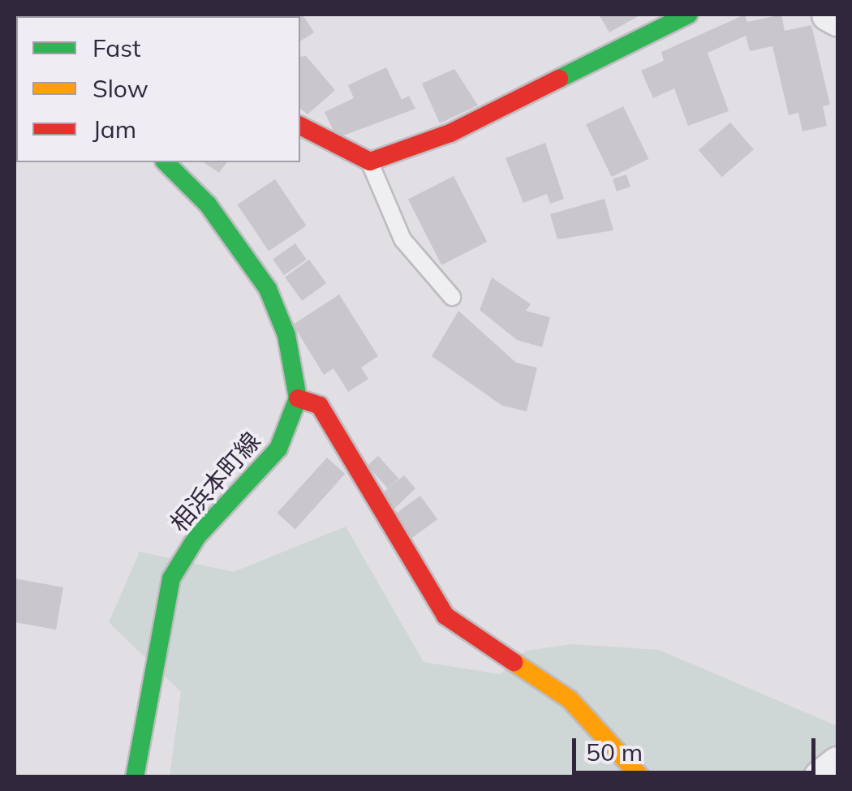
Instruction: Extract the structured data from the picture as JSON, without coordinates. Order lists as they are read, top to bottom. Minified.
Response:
{"streets":{"street":["相浜本町線"]},"legend":["Fast","Slow","Jam"],"scale_bar":"50 m"}
